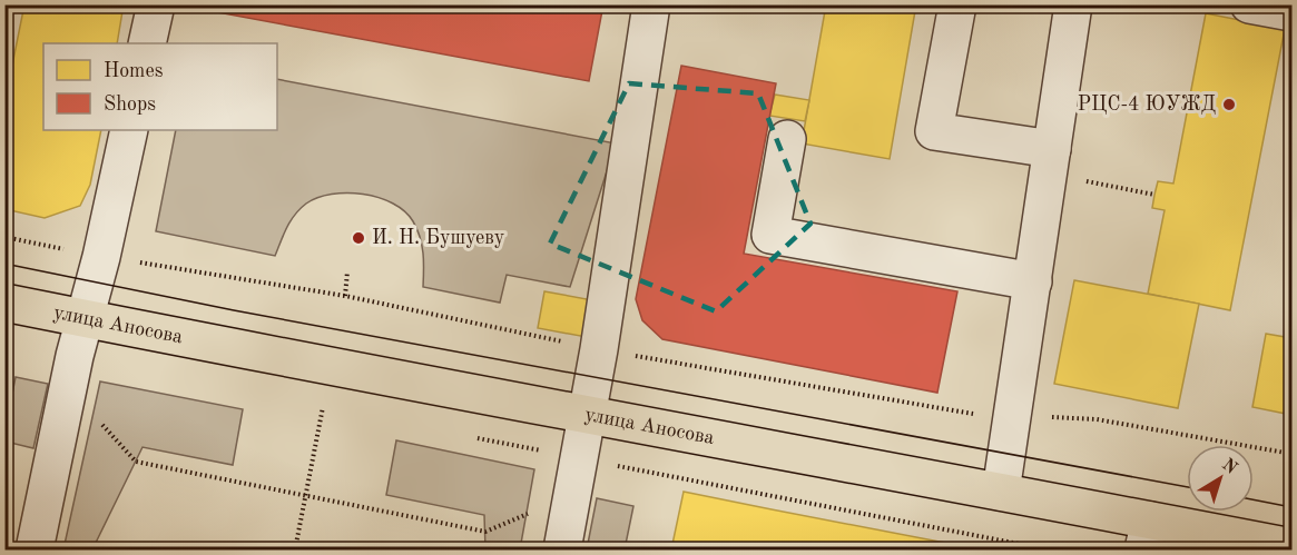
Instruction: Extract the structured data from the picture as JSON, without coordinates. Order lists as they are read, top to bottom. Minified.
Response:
{"streets":{"main road":["улица Аносова"]},"places":["РЦС-4 ЮУЖД","И. Н. Бушуеву"],"legend":["Homes","Shops"],"north":"top right"}
